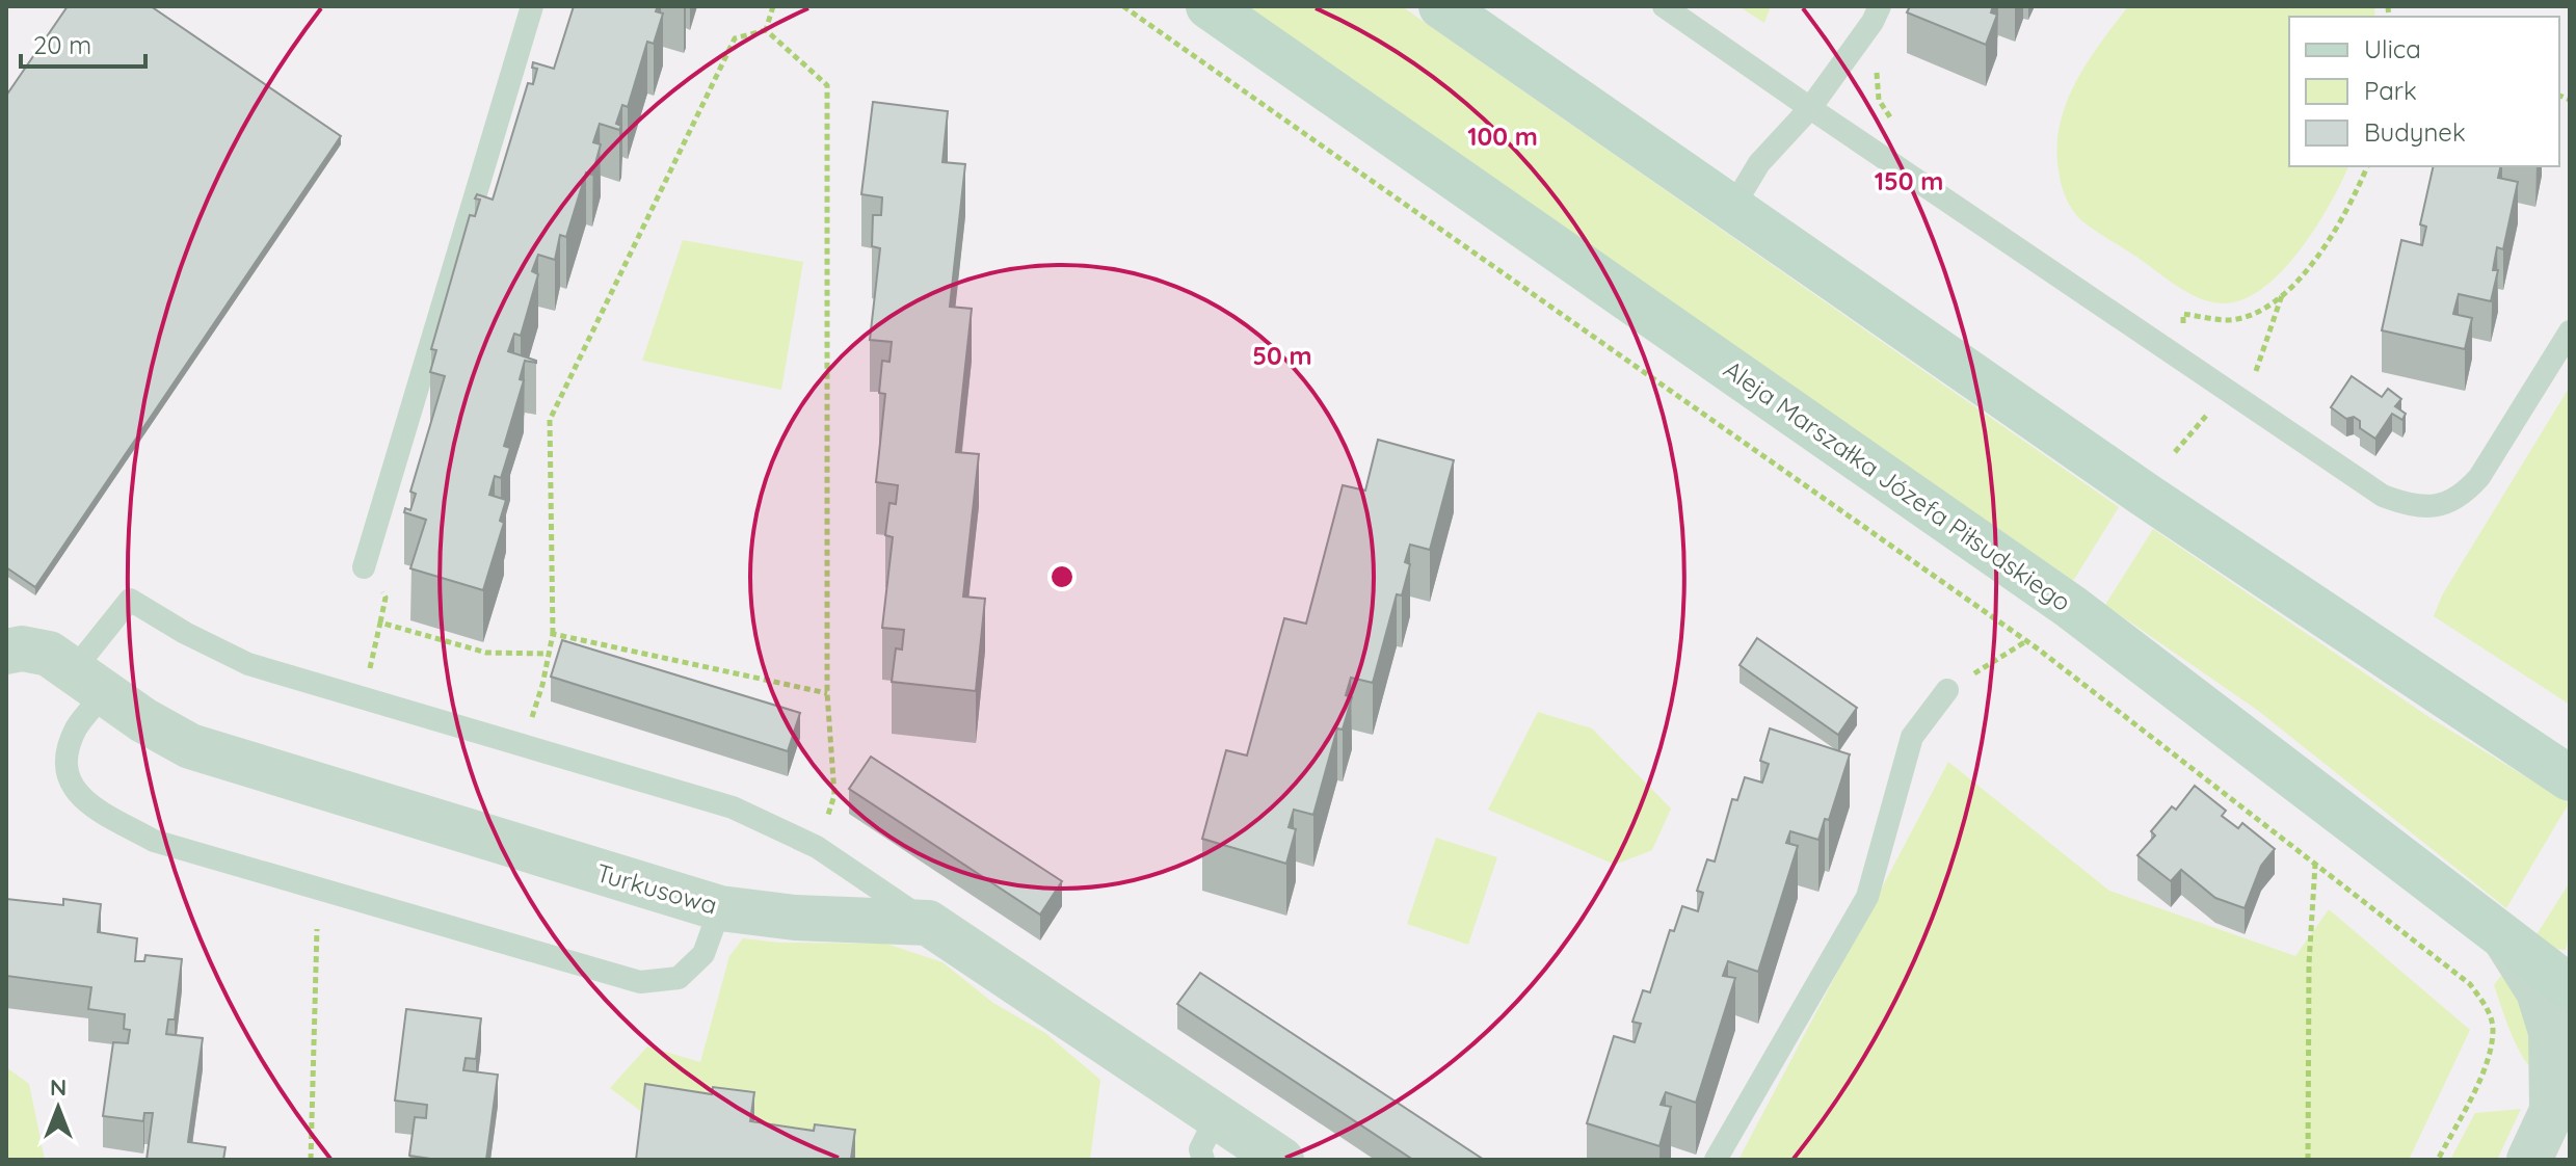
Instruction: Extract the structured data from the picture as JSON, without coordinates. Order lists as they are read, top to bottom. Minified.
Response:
{"streets":{"main road":["Aleja Marszałka Józefa Piłsudskiego"],"street":["Turkusowa"]},"legend":["Ulica","Park","Budynek"],"scale_bar":"20 m","north":"top","rings":["100 m","150 m","50 m"]}
